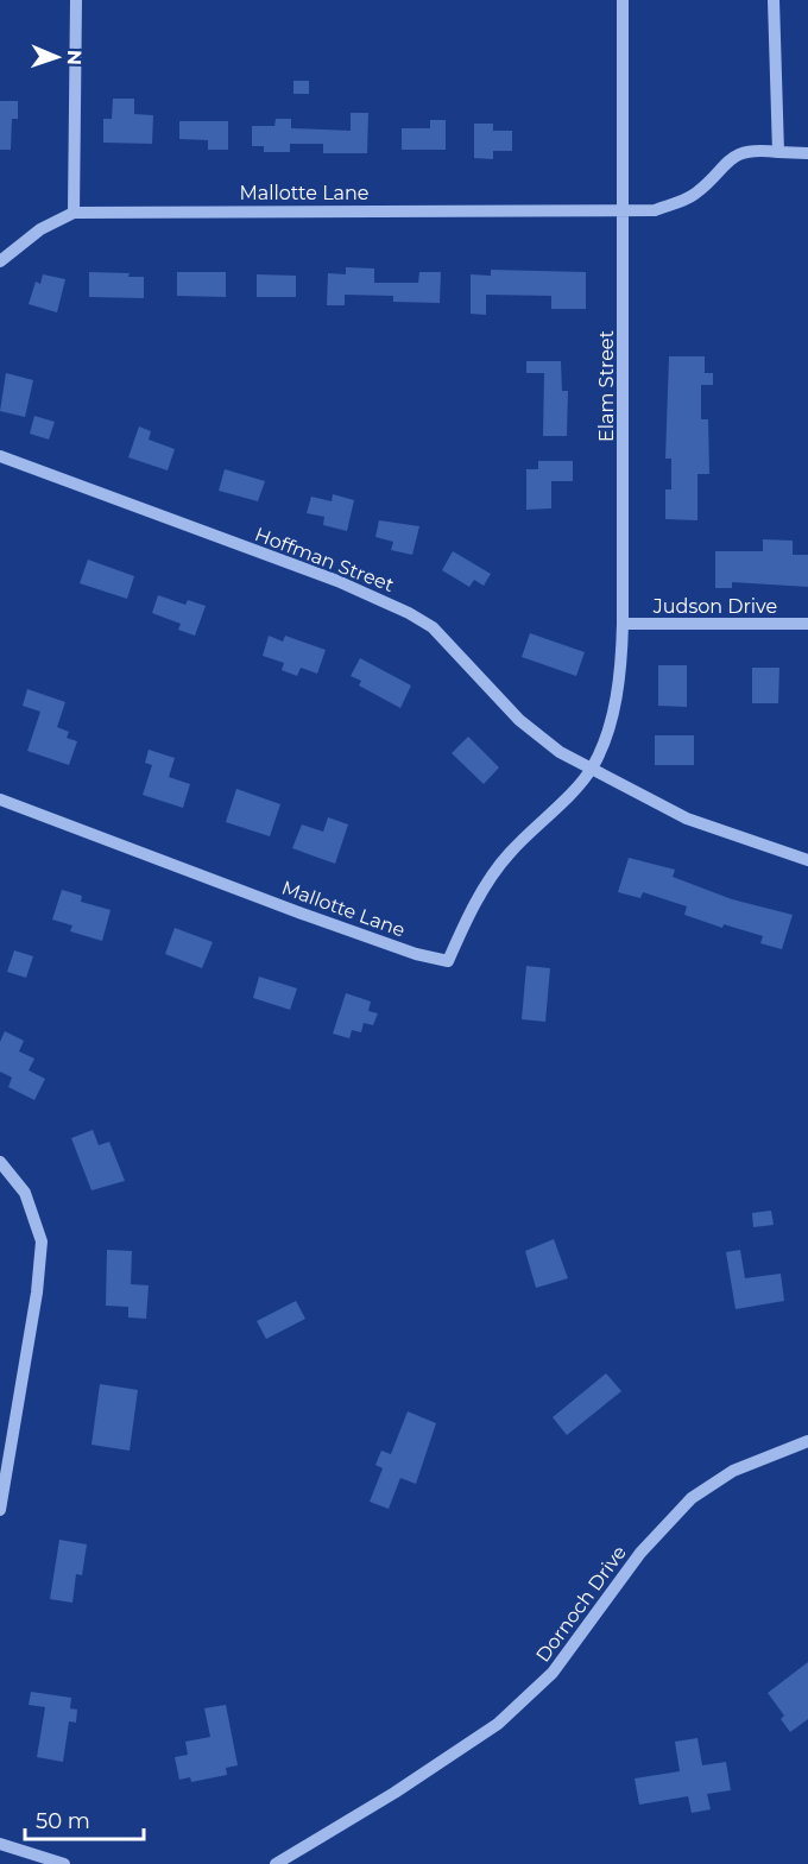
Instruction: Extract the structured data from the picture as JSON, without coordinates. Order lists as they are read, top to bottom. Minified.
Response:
{"streets":{"street":["Mallotte Lane","Elam Street","Hoffman Street","Judson Drive","Dornoch Drive"]},"crossings":[["Mallotte Lane","Elam Street"],["Mallotte Lane","Hoffman Street"],["Elam Street","Hoffman Street"],["Elam Street","Judson Drive"]],"scale_bar":"50 m","north":"right"}
